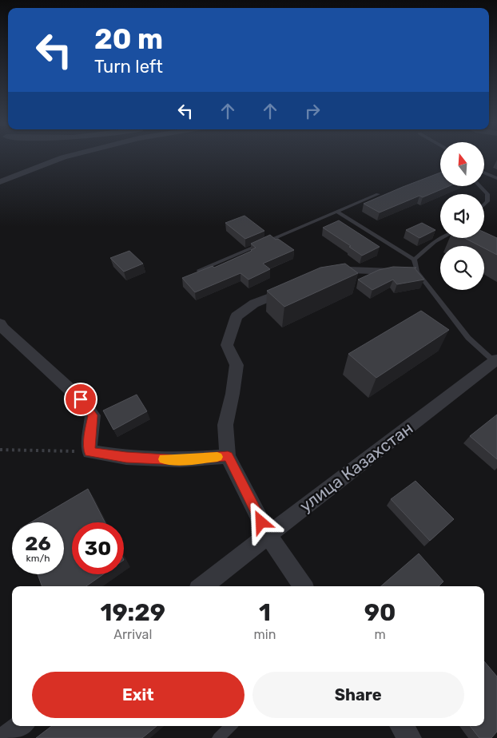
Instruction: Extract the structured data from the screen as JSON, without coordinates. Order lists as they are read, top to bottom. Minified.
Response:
{"streets":{"street":["улица Казахстан"]},"north":"top","page":{"turn":["20 m","Turn left"],"speed":"26 km/h","limit":"30","eta":["19:29","Arrival","1","min","90","m"],"buttons":["Exit","Share"]}}
